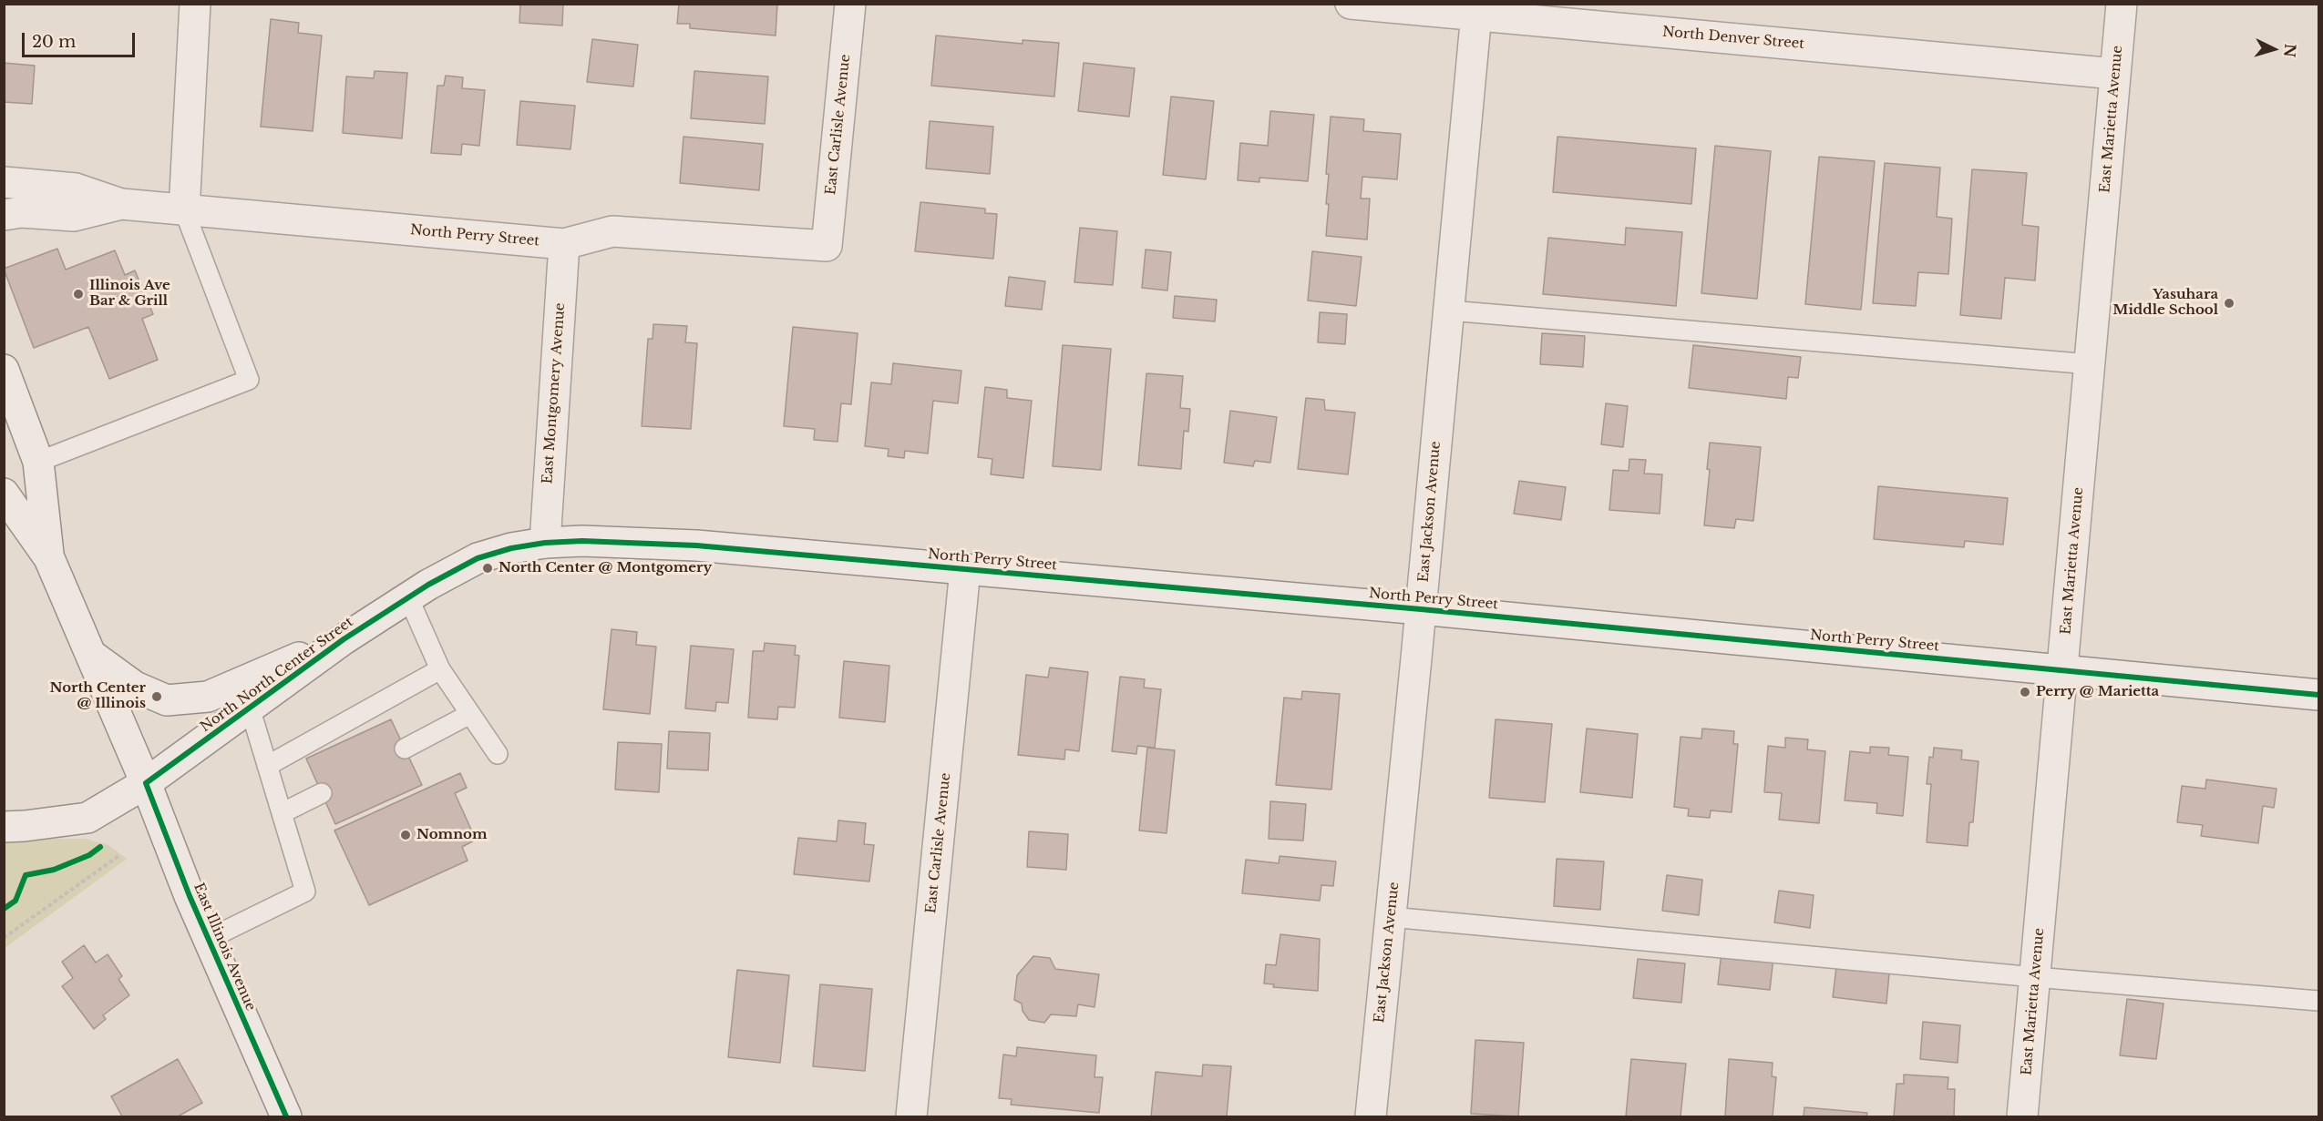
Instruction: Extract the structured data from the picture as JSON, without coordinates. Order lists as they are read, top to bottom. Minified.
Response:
{"streets":{"street":["North Denver Street","East Marietta Avenue","East Carlisle Avenue","North Perry Street","East Montgomery Avenue","East Jackson Avenue","North North Center Street","East Illinois Avenue"]},"crossings":[["North Denver Street","East Marietta Avenue"],["North Denver Street","East Jackson Avenue"],["East Marietta Avenue","North Perry Street"],["East Carlisle Avenue","North Perry Street"],["North Perry Street","East Montgomery Avenue"],["North Perry Street","East Jackson Avenue"],["North Perry Street","North North Center Street"],["East Montgomery Avenue","North North Center Street"],["North North Center Street","East Illinois Avenue"]],"places":["Illinois Ave Bar & Grill","Yasuhara Middle School","North Center @ Montgomery","Perry @ Marietta","North Center @ Illinois","Nomnom"],"scale_bar":"20 m","north":"right"}
